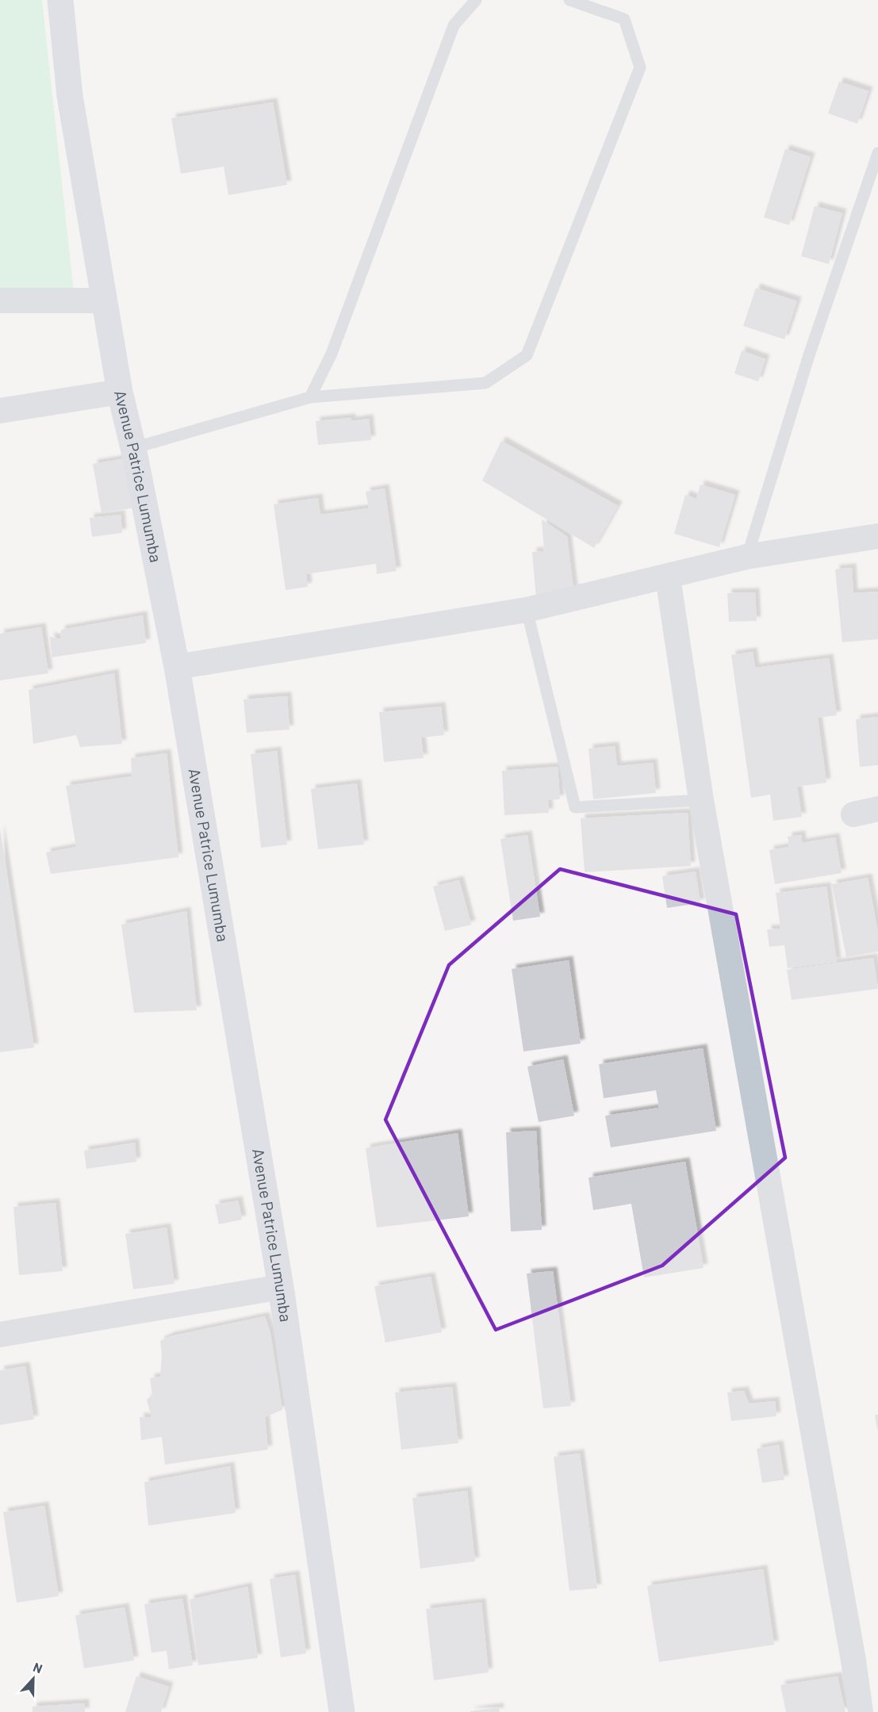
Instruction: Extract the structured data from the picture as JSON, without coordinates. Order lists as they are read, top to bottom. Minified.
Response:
{"streets":{"street":["Avenue Patrice Lumumba"]},"north":"top"}
